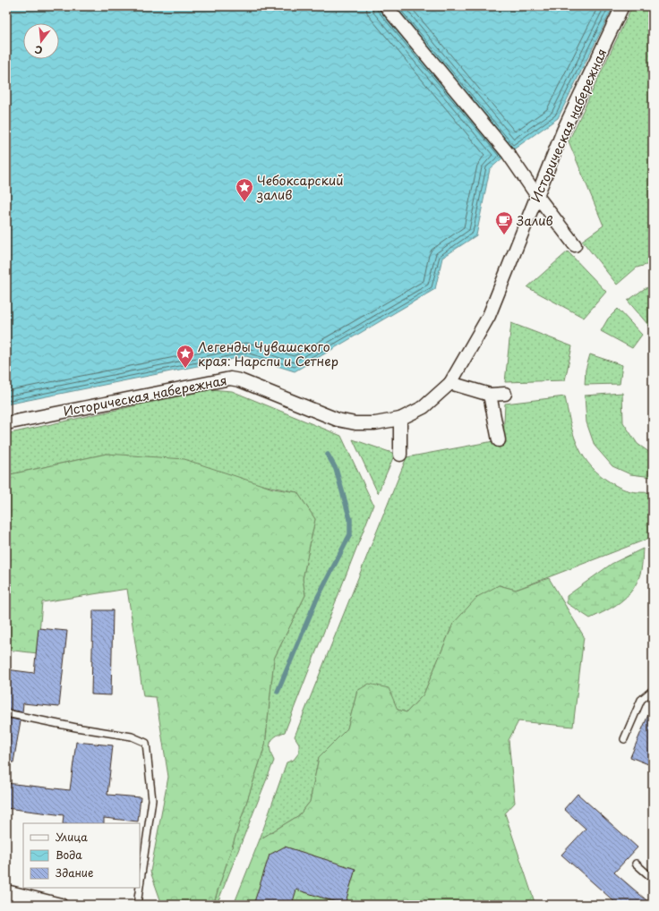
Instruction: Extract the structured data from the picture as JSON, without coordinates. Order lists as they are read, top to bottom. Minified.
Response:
{"streets":{"street":["Историческая набережная"]},"places":{"place":["Чебоксарский залив","Легенды Чувашского края: Нарспи и Сетнер"],"cafe":["Залив"]},"legend":["Улица","Вода","Здание"],"north":"bottom"}
